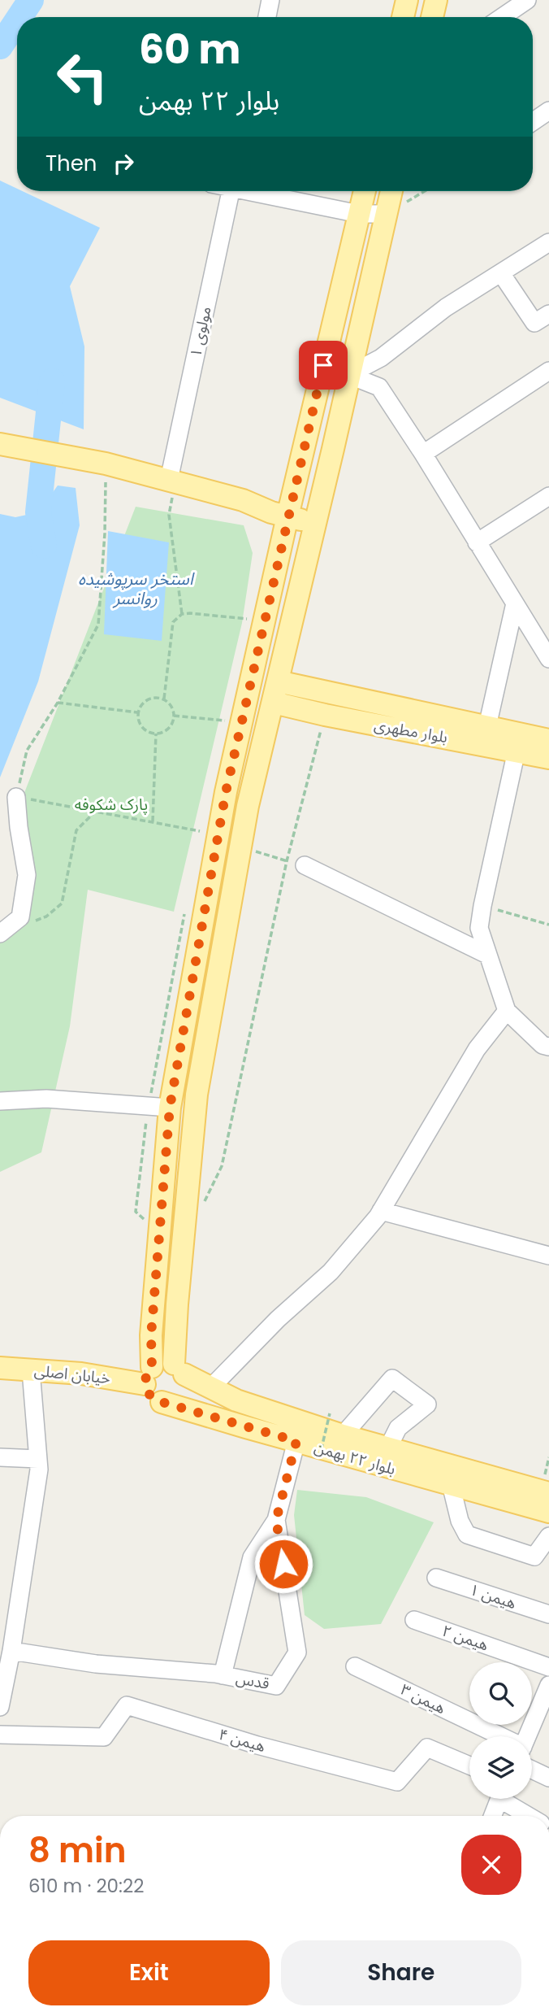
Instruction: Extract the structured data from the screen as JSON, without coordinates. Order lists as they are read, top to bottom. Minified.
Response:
{"streets":{"main road":["بلوار مطهری","خیابان اصلی","بلوار ۲۲ بهمن"],"street":["مولوی ۱","هیمن ۱","هیمن ۲","قدس","هیمن ۳","هیمن ۴"]},"crossings":[["خیابان اصلی","بلوار ۲۲ بهمن"],["بلوار ۲۲ بهمن","قدس"]],"water":["استخر سرپوشیده روانسر"],"parks":["پارک شکوفه"],"page":{"turn":["60 m","بلوار ۲۲ بهمن"],"then":"Then","heading":["8 min","610 m · 20:22"],"buttons":["Exit","Share"]}}
